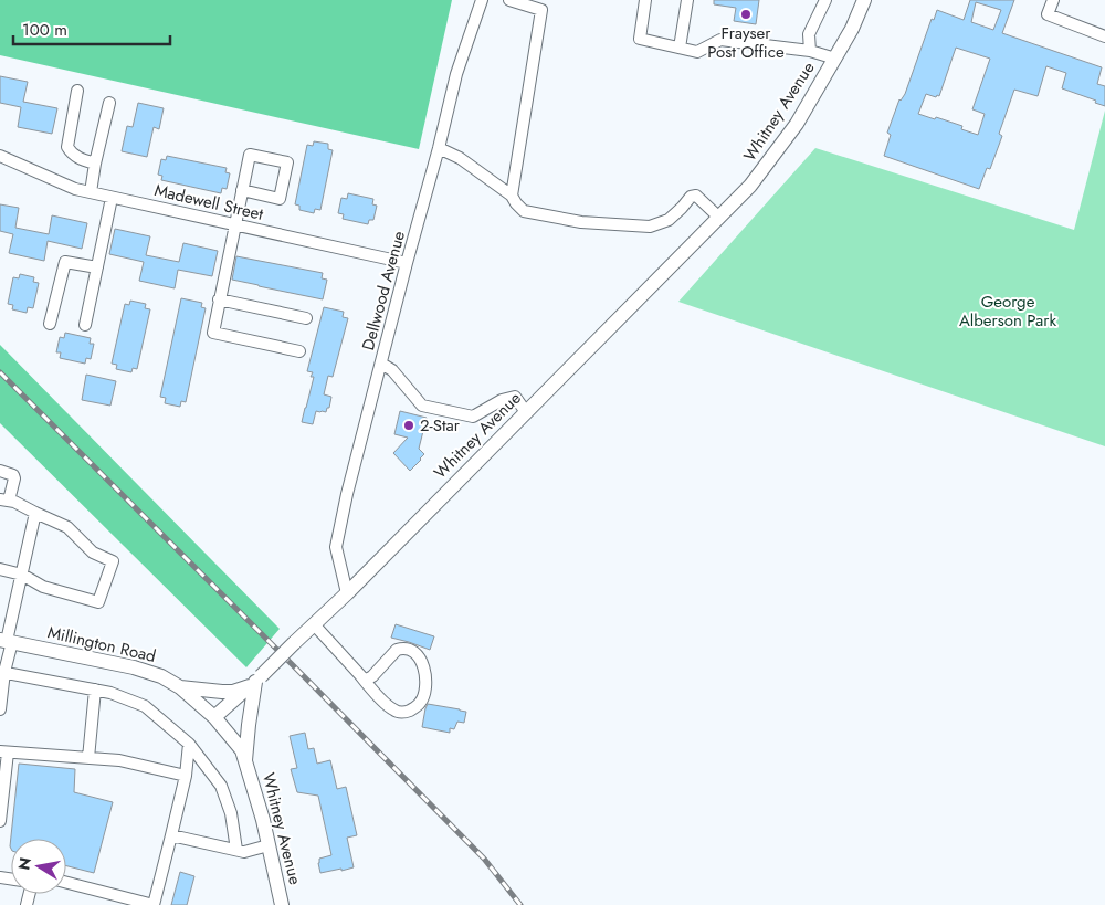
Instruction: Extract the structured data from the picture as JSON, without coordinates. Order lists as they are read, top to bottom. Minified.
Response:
{"streets":{"main road":["Whitney Avenue","Millington Road"],"street":["Madewell Street","Dellwood Avenue"]},"crossings":[["Whitney Avenue","Dellwood Avenue"],["Whitney Avenue","Millington Road"],["Madewell Street","Dellwood Avenue"]],"parks":["George Alberson Park"],"places":["Frayser Post Office","2-Star"],"scale_bar":"100 m","north":"left"}
